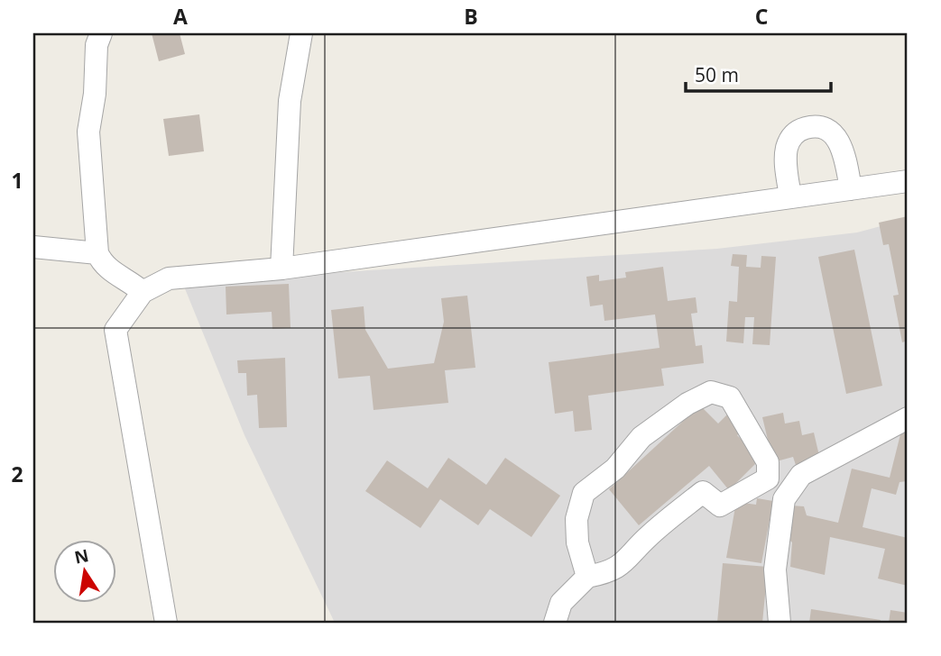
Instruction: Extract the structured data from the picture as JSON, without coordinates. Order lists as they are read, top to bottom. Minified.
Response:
{"scale_bar":"50 m","north":"top","grid":{"columns":["A","B","C"],"rows":["1","2"]}}
